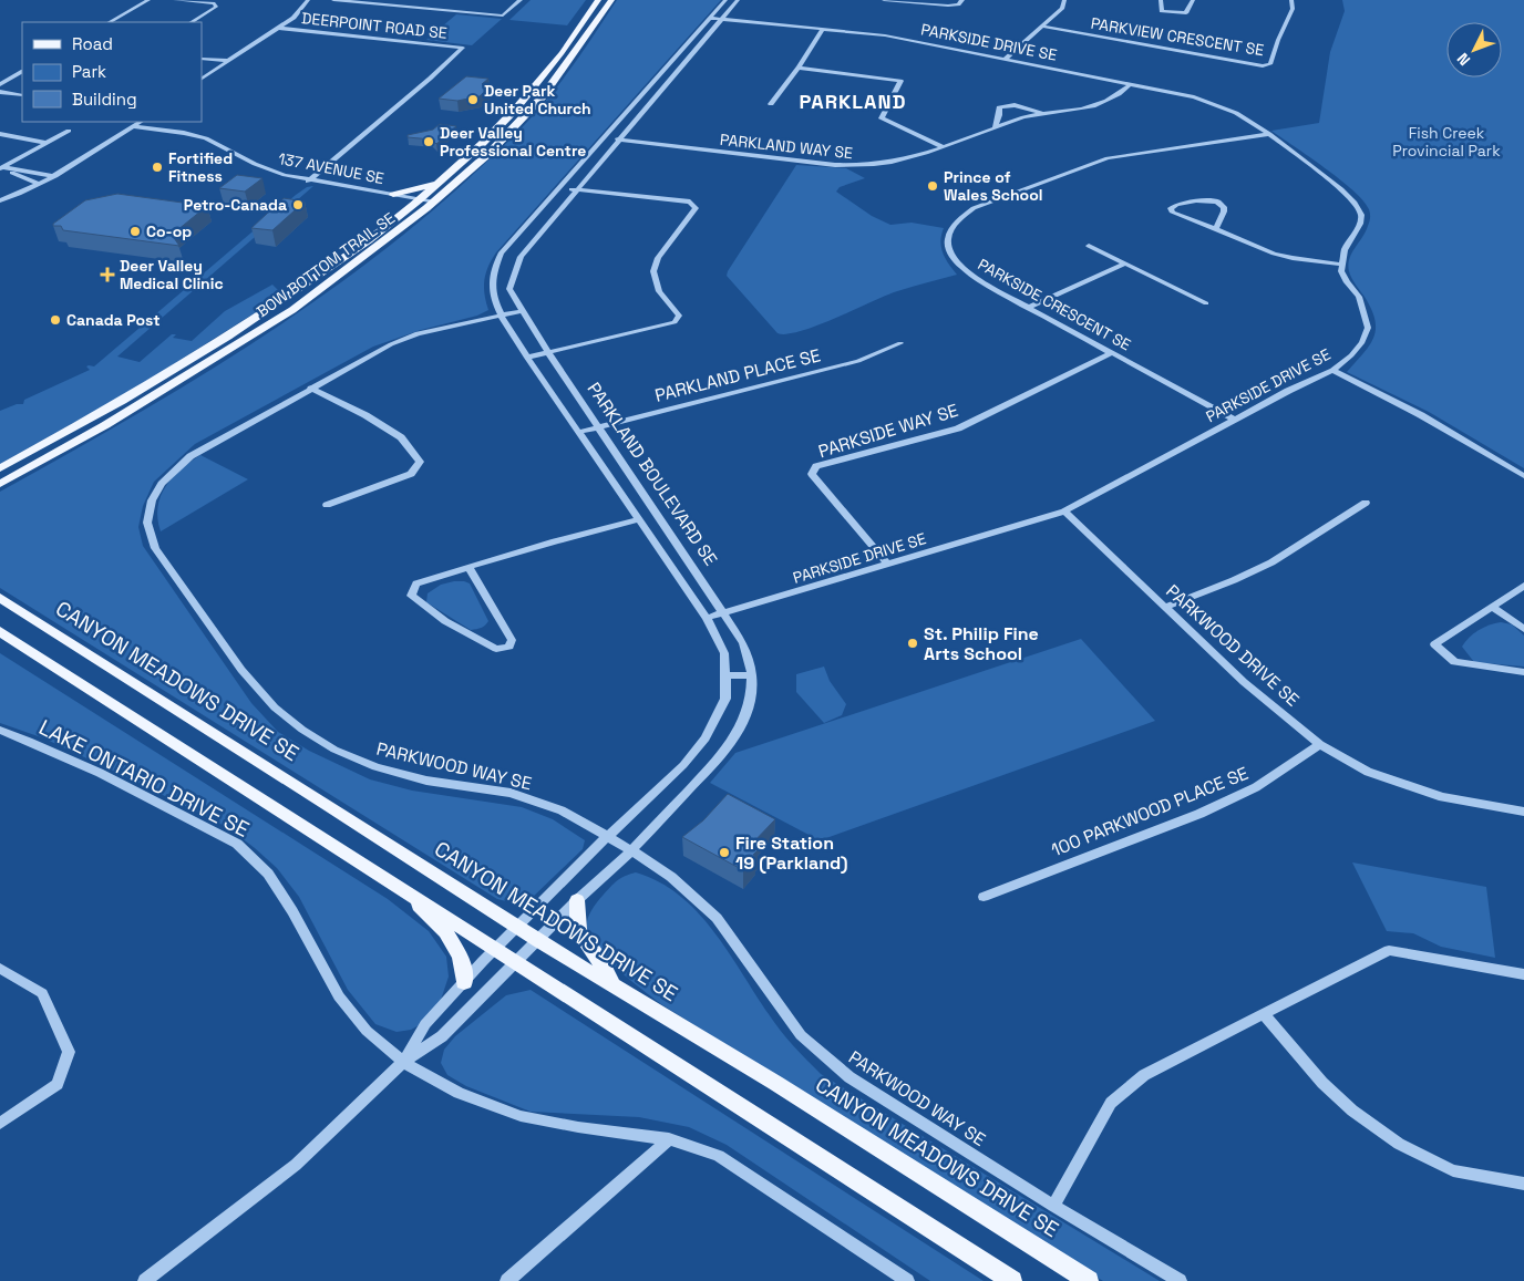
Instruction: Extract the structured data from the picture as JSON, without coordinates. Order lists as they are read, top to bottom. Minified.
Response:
{"streets":{"main road":["BOW BOTTOM TRAIL SE","CANYON MEADOWS DRIVE SE"],"street":["DEERPOINT ROAD SE","PARKVIEW CRESCENT SE","PARKSIDE DRIVE SE","PARKLAND WAY SE","137 AVENUE SE","PARKSIDE CRESCENT SE","PARKLAND PLACE SE","PARKSIDE WAY SE","PARKLAND BOULEVARD SE","PARKWOOD DRIVE SE","PARKWOOD WAY SE","LAKE ONTARIO DRIVE SE","100 PARKWOOD PLACE SE"]},"crossings":[["DEERPOINT ROAD SE","137 AVENUE SE"],["PARKSIDE DRIVE SE","PARKLAND WAY SE"],["PARKSIDE DRIVE SE","PARKSIDE CRESCENT SE"],["PARKSIDE DRIVE SE","PARKSIDE WAY SE"],["PARKSIDE DRIVE SE","PARKLAND BOULEVARD SE"],["PARKSIDE DRIVE SE","PARKWOOD DRIVE SE"],["PARKLAND WAY SE","PARKLAND BOULEVARD SE"],["137 AVENUE SE","BOW BOTTOM TRAIL SE"],["PARKSIDE CRESCENT SE","PARKSIDE WAY SE"],["PARKLAND PLACE SE","PARKLAND BOULEVARD SE"],["PARKLAND BOULEVARD SE","CANYON MEADOWS DRIVE SE"],["PARKLAND BOULEVARD SE","PARKWOOD WAY SE"],["PARKLAND BOULEVARD SE","LAKE ONTARIO DRIVE SE"],["PARKWOOD DRIVE SE","100 PARKWOOD PLACE SE"]],"districts":["PARKLAND"],"parks":["Fish Creek Provincial Park"],"places":{"other":["Deer Park United Church","Deer Valley Professional Centre","Fortified Fitness","Prince of Wales School","Petro-Canada","Co-op","Canada Post","St. Philip Fine Arts School","Fire Station 19 (Parkland)"],"health":["Deer Valley Medical Clinic"]},"legend":["Road","Park","Building"],"north":"bottom left"}
